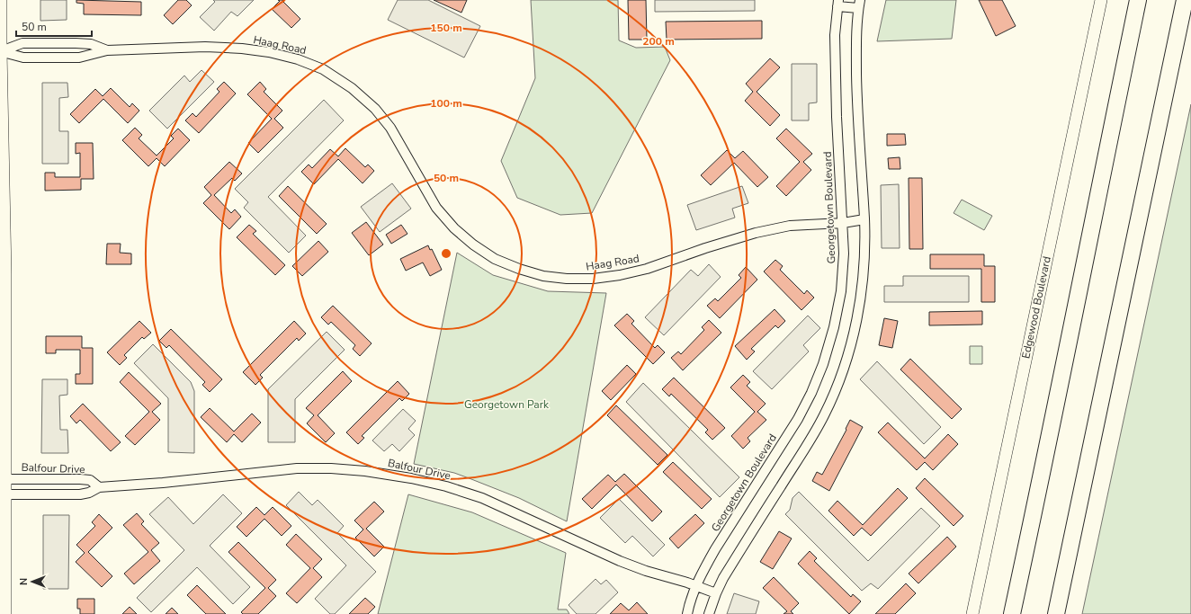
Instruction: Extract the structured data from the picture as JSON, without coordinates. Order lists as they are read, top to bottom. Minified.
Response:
{"streets":{"street":["Haag Road","Georgetown Boulevard","Edgewood Boulevard","Balfour Drive"]},"crossings":[["Haag Road","Georgetown Boulevard"],["Georgetown Boulevard","Balfour Drive"]],"parks":["Georgetown Park"],"scale_bar":"50 m","north":"left","rings":["150 m","200 m","100 m","50 m"]}
